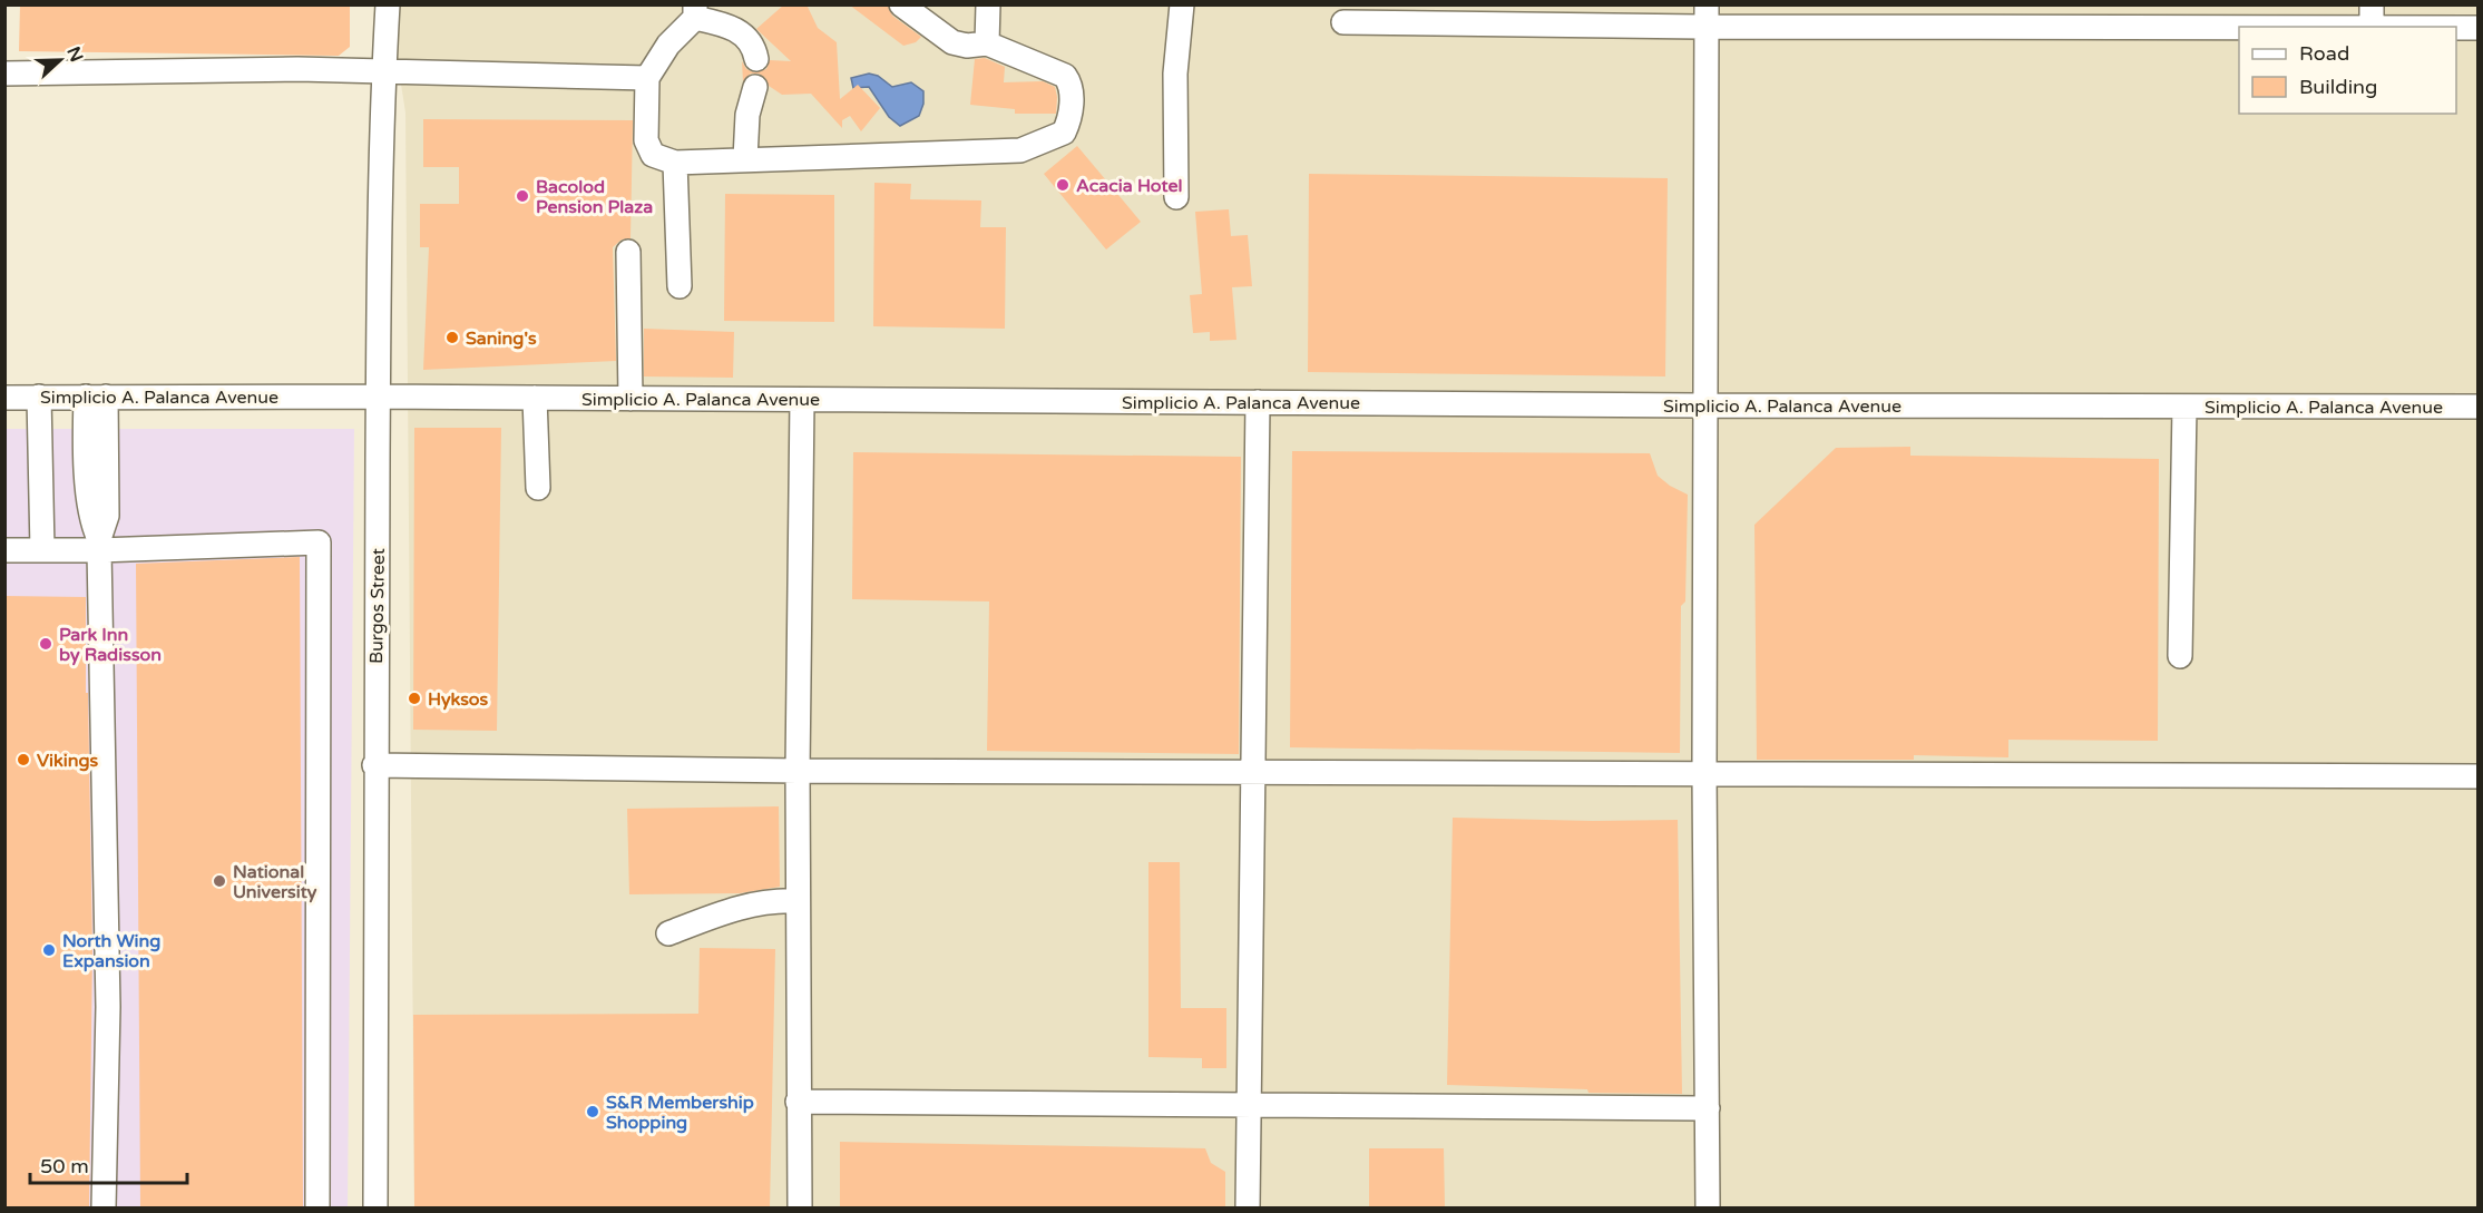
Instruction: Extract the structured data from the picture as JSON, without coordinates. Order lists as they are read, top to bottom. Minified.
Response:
{"streets":{"street":["Simplicio A. Palanca Avenue","Burgos Street"]},"crossings":[["Simplicio A. Palanca Avenue","Burgos Street"]],"places":["Acacia Hotel","Bacolod Pension Plaza","Saning's","Park Inn by Radisson","Hyksos","Vikings","National University","North Wing Expansion","S&R Membership Shopping"],"legend":["Road","Building"],"scale_bar":"50 m","north":"right"}
